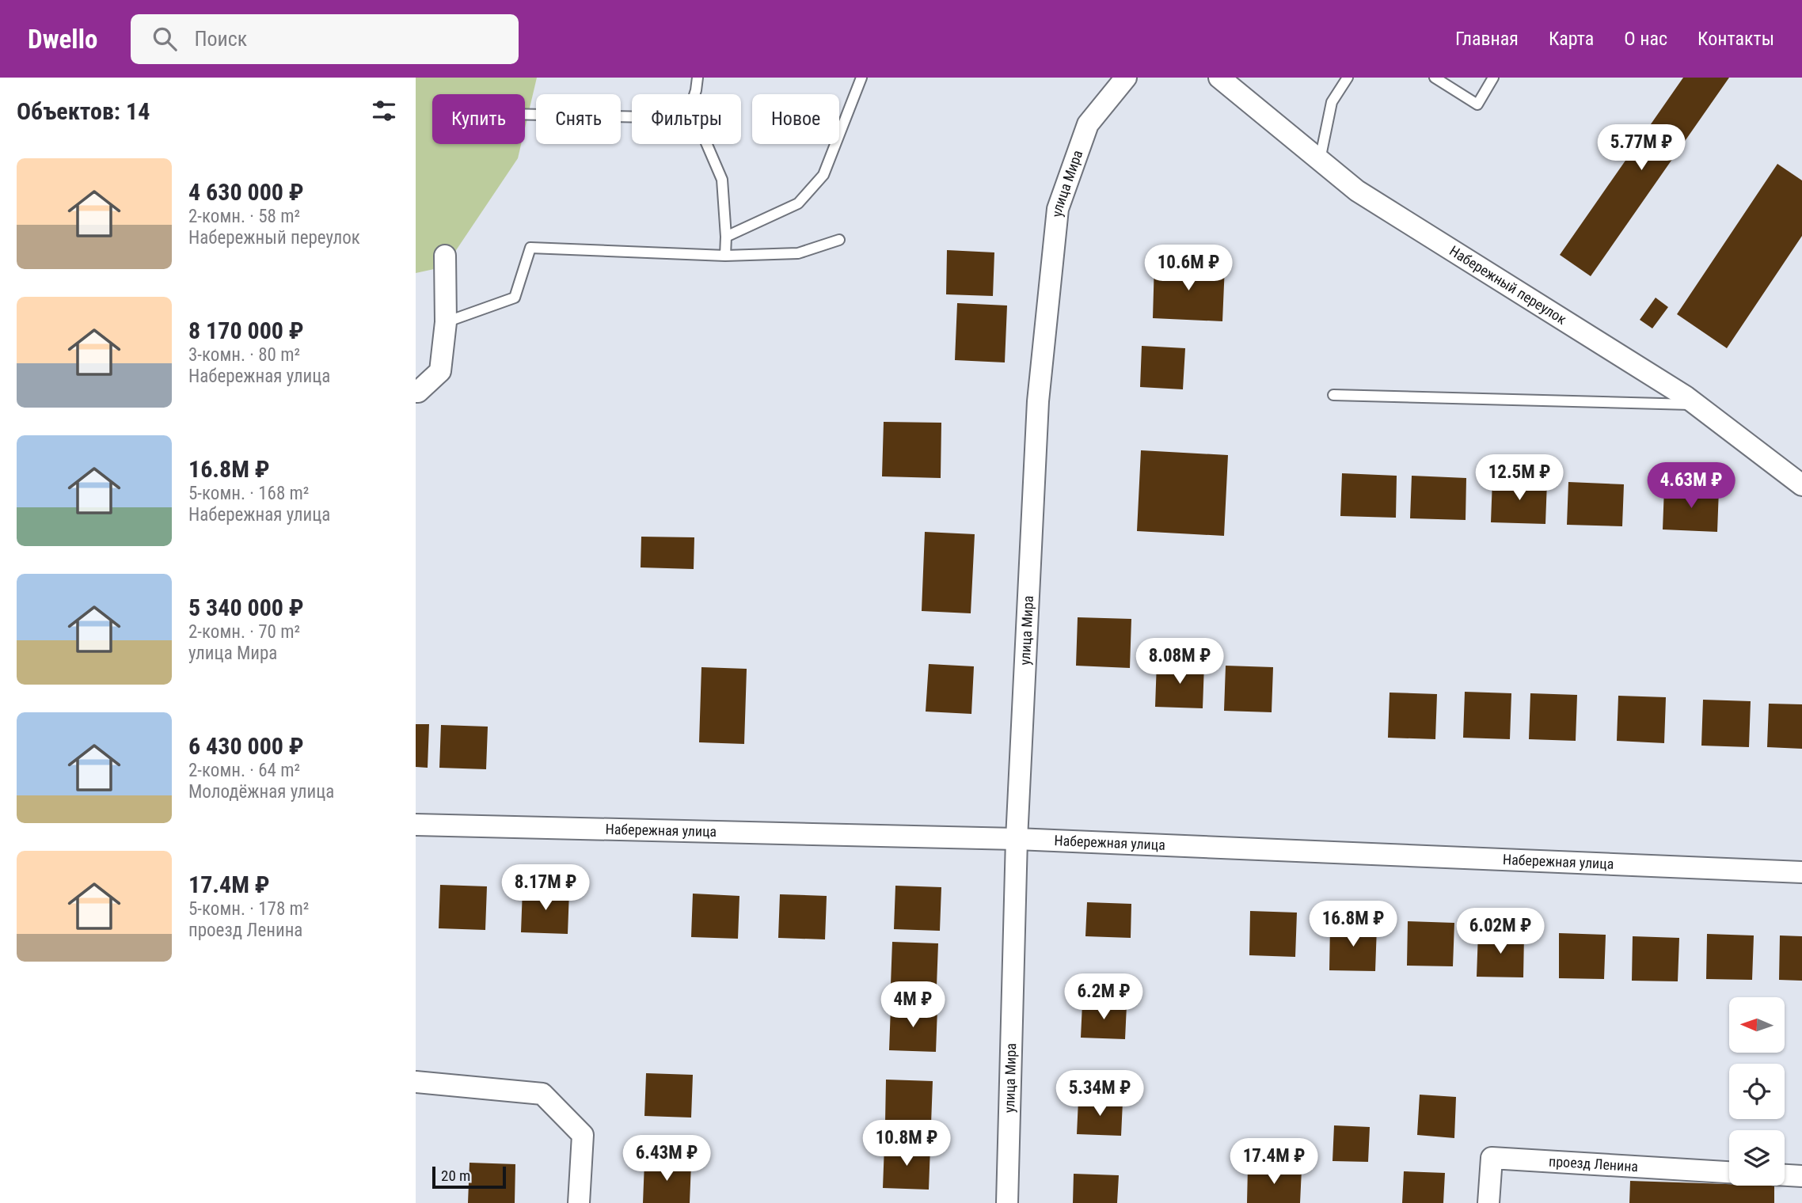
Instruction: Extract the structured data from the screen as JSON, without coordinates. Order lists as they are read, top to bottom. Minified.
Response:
{"streets":{"street":["улица Мира","Набережный переулок","Набережная улица","проезд Ленина"]},"crossings":[["улица Мира","Набережная улица"]],"scale_bar":"20 m","north":"left","page":{"header":"Dwello","search":"Поиск","nav":["Главная","Карта","О нас","Контакты"],"heading":"Объектов: 14","chip":["Купить","Снять","Фильтры","Новое"],"price":["5.77M ₽","10.6M ₽","12.5M ₽","4.63M ₽","8.08M ₽","8.17M ₽","16.8M ₽","6.02M ₽","6.2M ₽","4M ₽","5.34M ₽","10.8M ₽","6.43M ₽","17.4M ₽"],"list":[{"name":"4 630 000 ₽","note":"2-комн. · 58 m² · Набережный переулок"},{"name":"8 170 000 ₽","note":"3-комн. · 80 m² · Набережная улица"},{"name":"16.8M ₽","note":"5-комн. · 168 m² · Набережная улица"},{"name":"5 340 000 ₽","note":"2-комн. · 70 m² · улица Мира"},{"name":"6 430 000 ₽","note":"2-комн. · 64 m² · Молодёжная улица"},{"name":"17.4M ₽","note":"5-комн. · 178 m² · проезд Ленина"}],"scale":"20 m"}}
